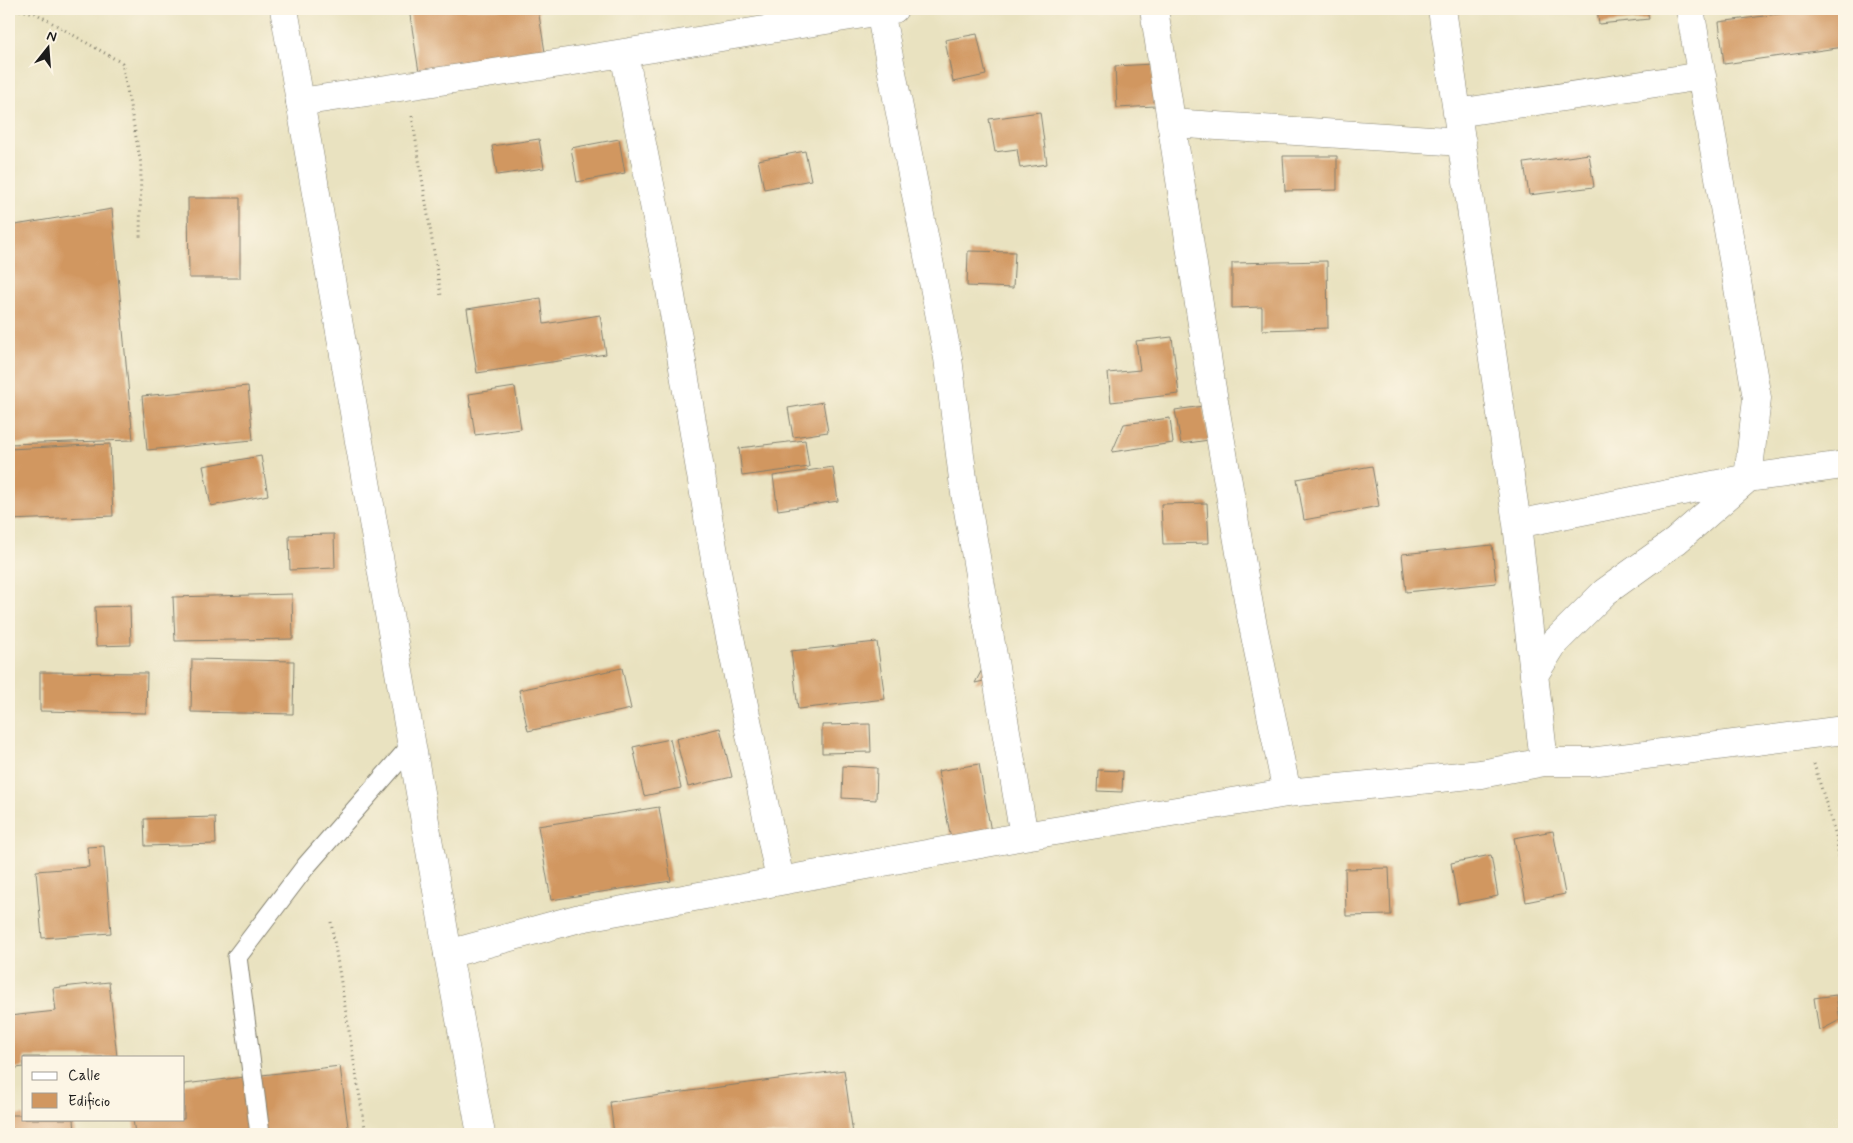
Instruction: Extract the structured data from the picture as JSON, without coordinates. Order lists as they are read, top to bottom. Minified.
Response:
{"legend":["Calle","Edificio"],"north":"top"}
